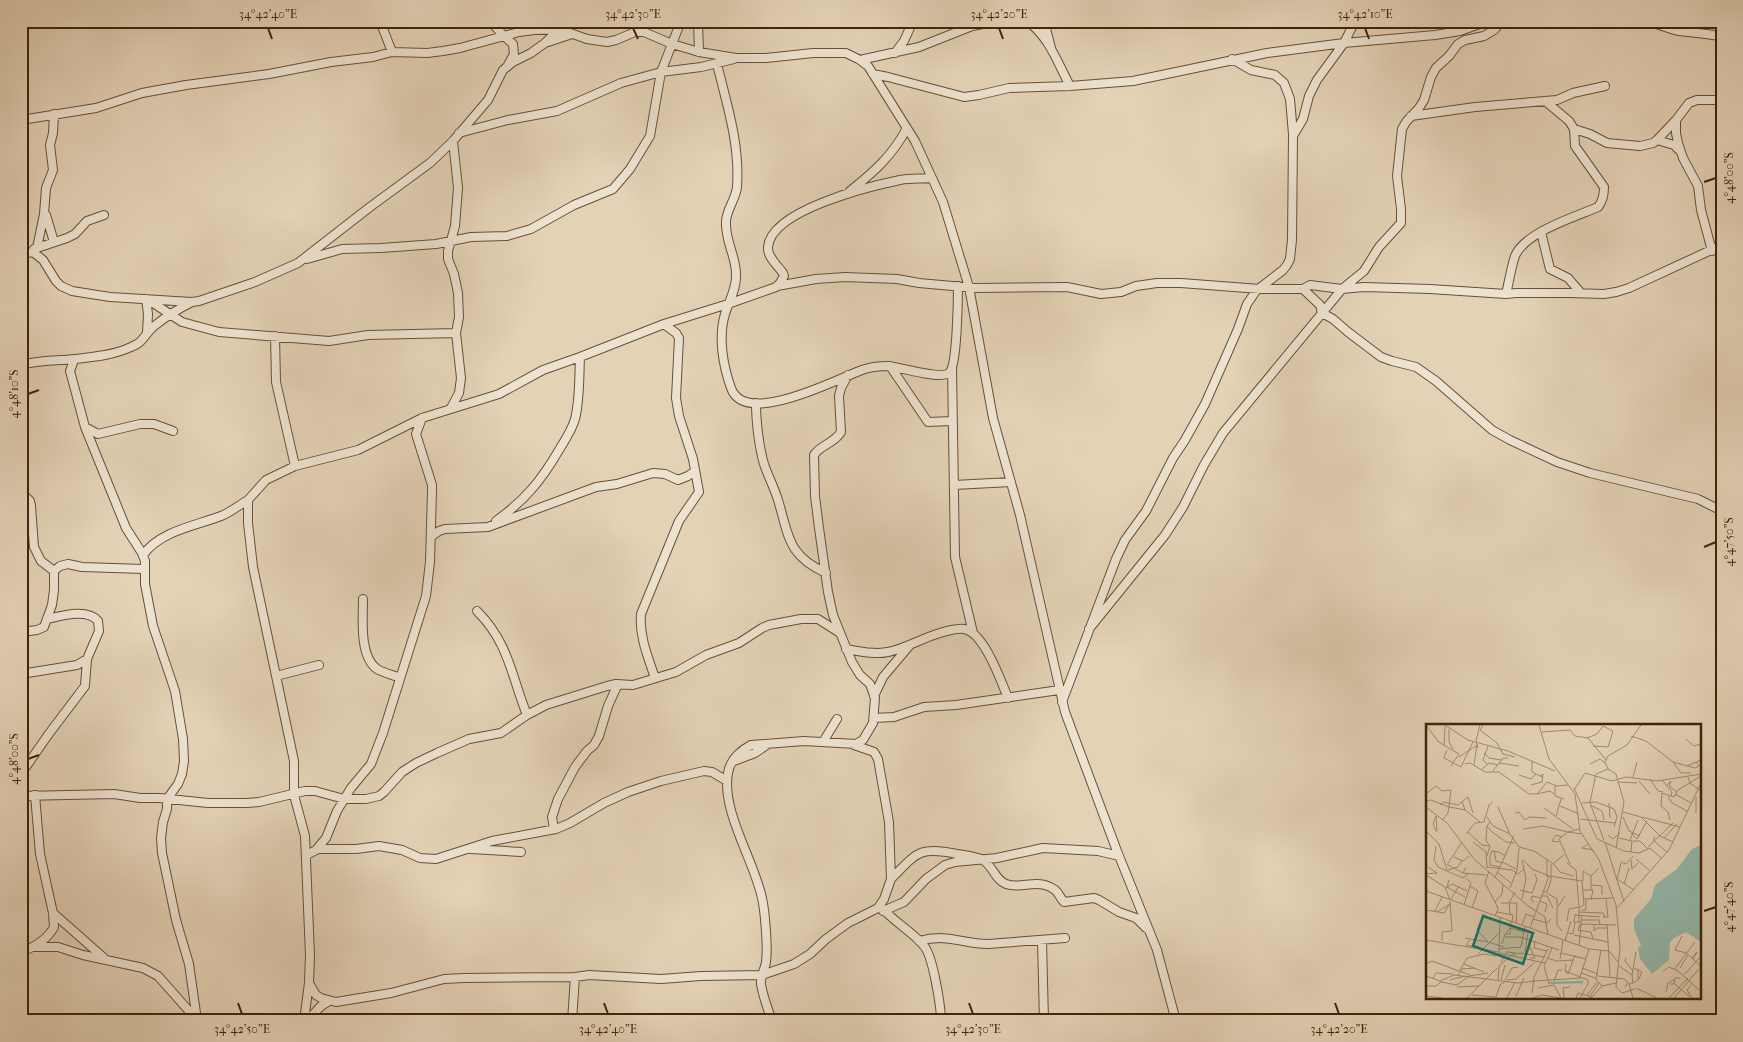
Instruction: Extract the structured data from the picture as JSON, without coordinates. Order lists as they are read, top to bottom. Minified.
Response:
{"coordinates":["34°42'40\"E","34°42'30\"E","34°42'20\"E","34°42'10\"E","4°48'00\"S","4°48'10\"S","4°47'50\"S","4°47'40\"S","34°42'50\"E"]}
